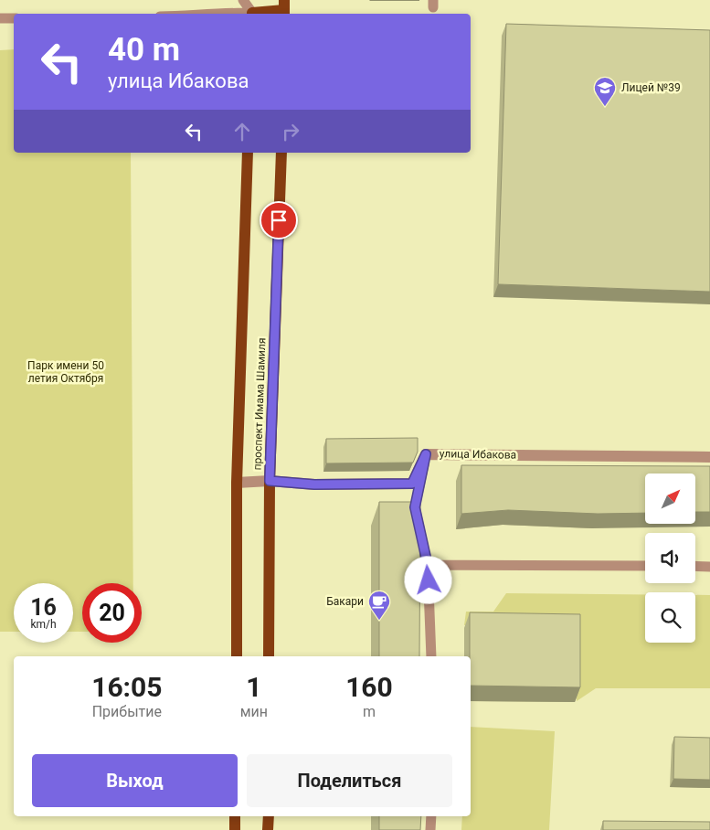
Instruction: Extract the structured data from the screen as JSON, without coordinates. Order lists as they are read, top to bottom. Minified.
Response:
{"streets":{"main road":["проспект Имама Шамиля"],"street":["улица Ибакова"]},"crossings":[["проспект Имама Шамиля","улица Ибакова"]],"parks":["Парк имени 50 летия Октября"],"places":{"school or university":["Лицей №39"],"cafe":["Бакари"]},"north":"top right","page":{"turn":["40 m","улица Ибакова"],"speed":"16 km/h","limit":"20","eta":["16:05","Прибытие","1","мин","160","m"],"buttons":["Выход","Поделиться"]}}
